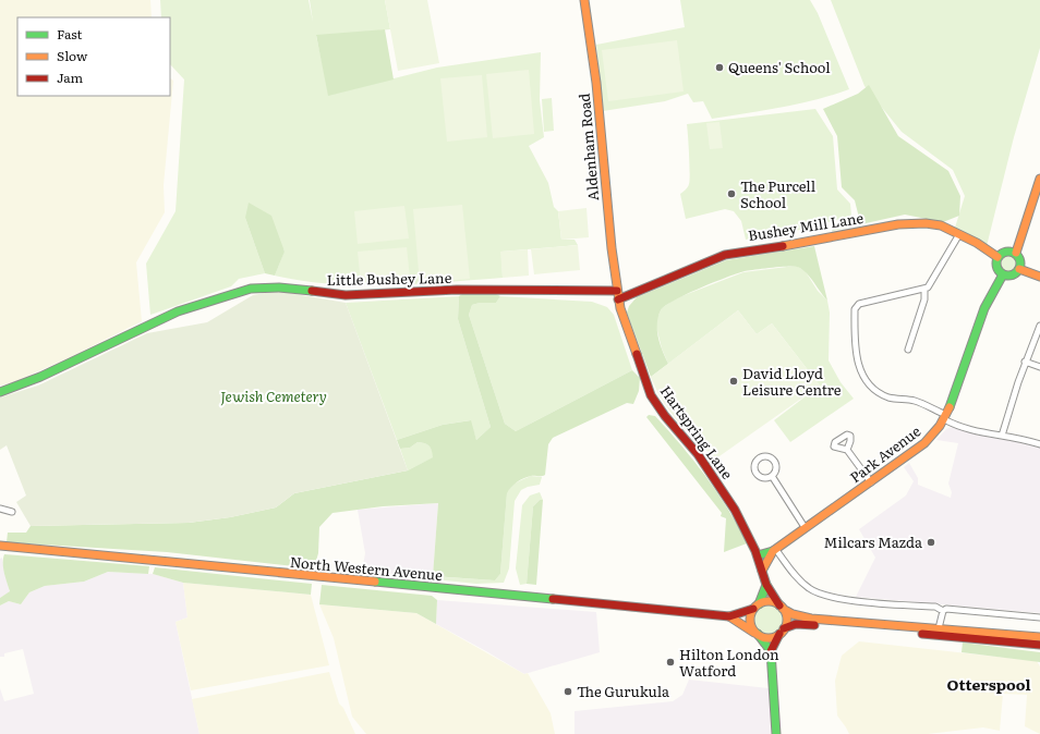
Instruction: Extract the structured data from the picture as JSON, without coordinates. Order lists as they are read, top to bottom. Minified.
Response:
{"streets":{"main road":["Aldenham Road","Bushey Mill Lane","Little Bushey Lane","Hartspring Lane","Park Avenue","North Western Avenue"]},"crossings":[["Aldenham Road","Bushey Mill Lane"],["Aldenham Road","Little Bushey Lane"],["Aldenham Road","Hartspring Lane"],["Bushey Mill Lane","Little Bushey Lane"],["Bushey Mill Lane","Hartspring Lane"],["Bushey Mill Lane","Park Avenue"],["Little Bushey Lane","Hartspring Lane"],["Hartspring Lane","Park Avenue"],["Hartspring Lane","North Western Avenue"]],"districts":["Otterspool"],"parks":["Jewish Cemetery"],"places":["Queens' School","The Purcell School","David Lloyd Leisure Centre","Milcars Mazda","Hilton London Watford","The Gurukula"],"legend":["Fast","Slow","Jam"]}
